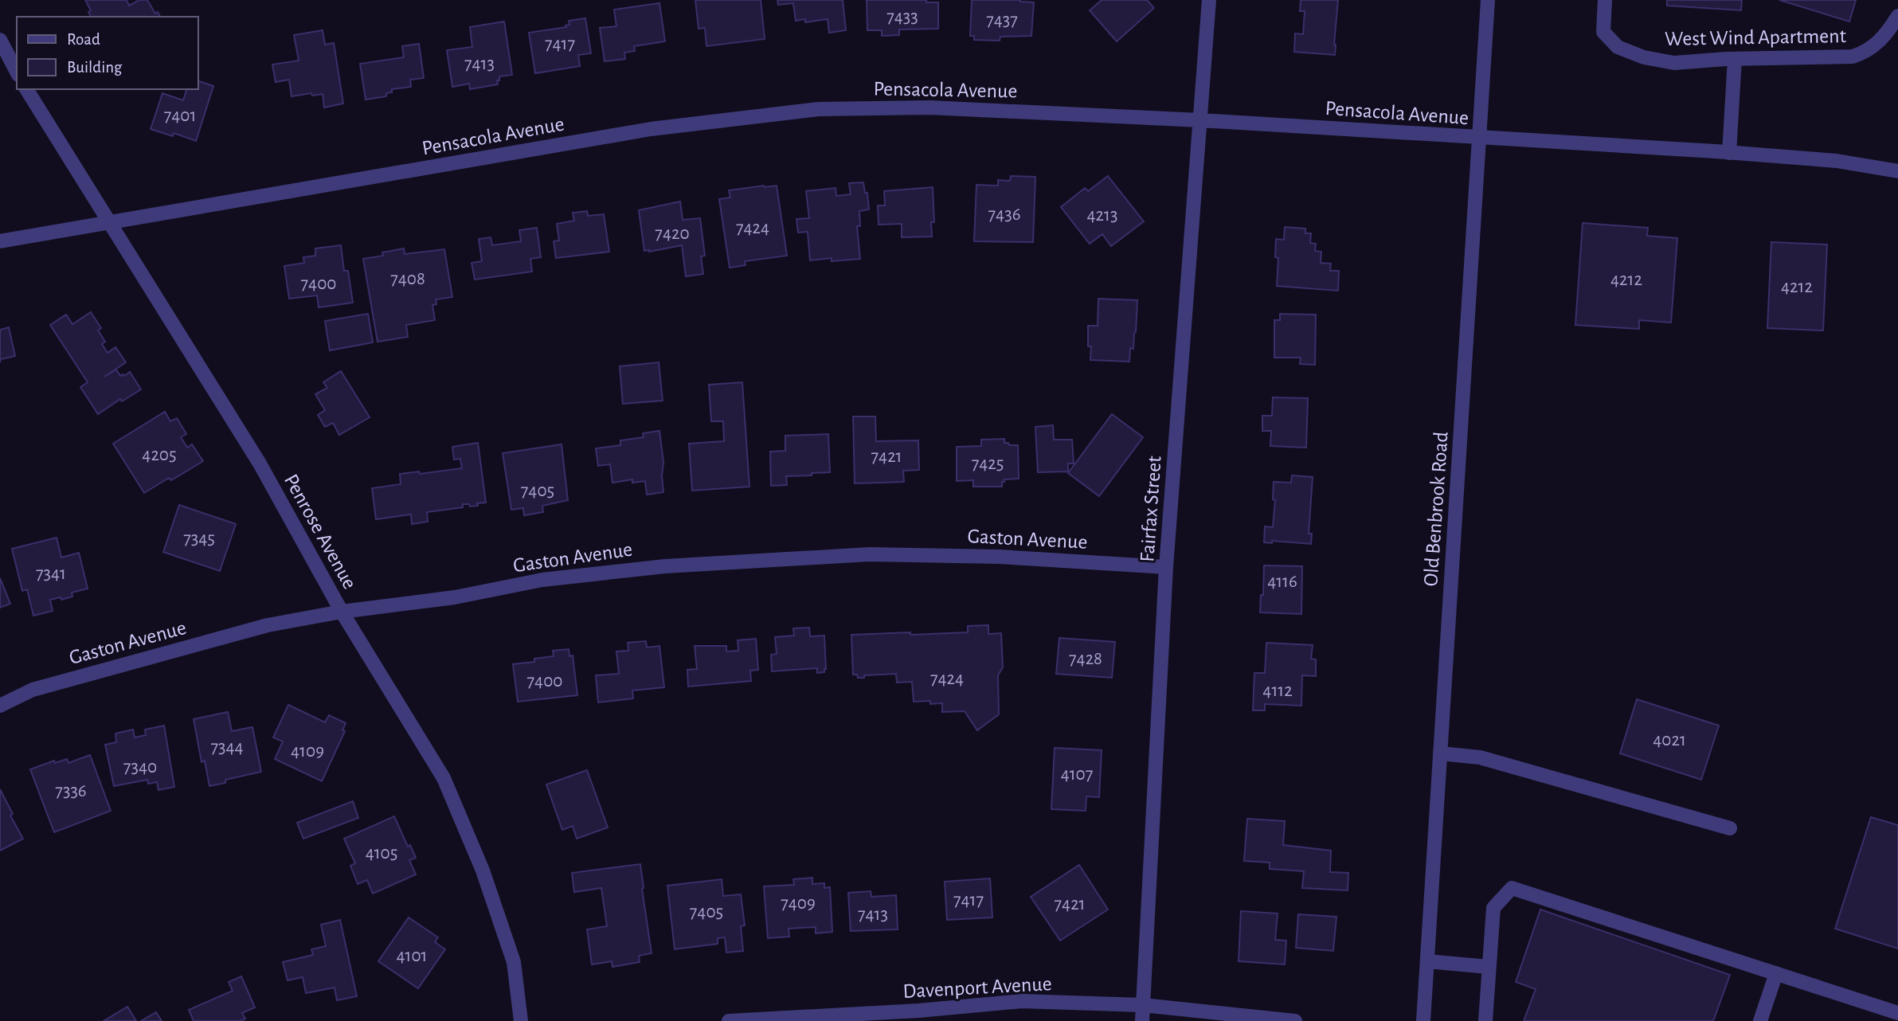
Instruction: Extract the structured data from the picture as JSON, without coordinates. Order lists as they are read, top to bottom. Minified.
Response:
{"streets":{"street":["West Wind Apartment","Pensacola Avenue","Fairfax Street","Old Benbrook Road","Penrose Avenue","Gaston Avenue","Davenport Avenue"]},"crossings":[["Pensacola Avenue","Fairfax Street"],["Pensacola Avenue","Old Benbrook Road"],["Pensacola Avenue","Penrose Avenue"],["Fairfax Street","Gaston Avenue"],["Fairfax Street","Davenport Avenue"],["Penrose Avenue","Gaston Avenue"]],"house_numbers":["7433","7437","7417","7413","7401","7436","4213","7424","7420","7408","4212","7400","4212","4205","7421","7425","7405","7345","7341","4116","7428","7424","7400","4112","4021","7344","4109","7340","4107","7336","4105","7417","7409","7421","7405","7413","4101"],"legend":["Road","Building"]}
